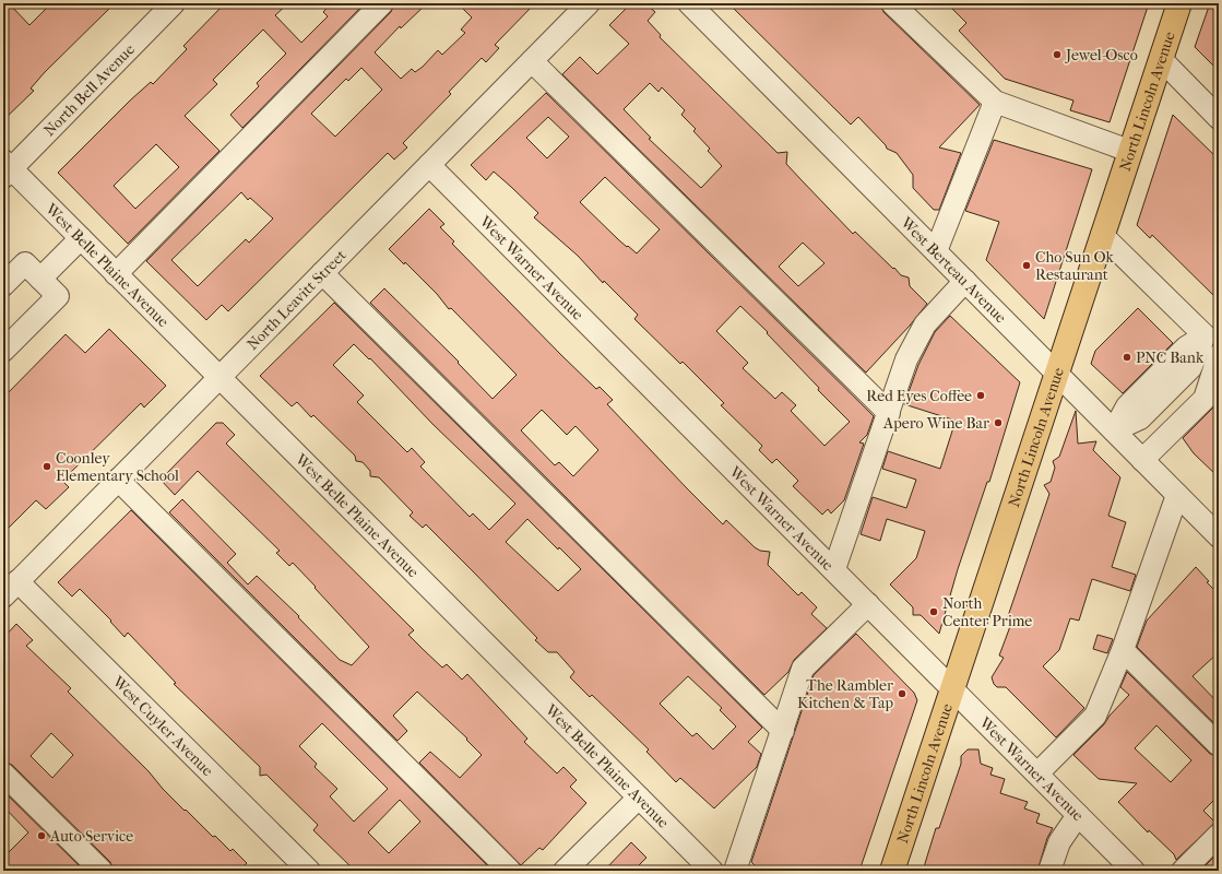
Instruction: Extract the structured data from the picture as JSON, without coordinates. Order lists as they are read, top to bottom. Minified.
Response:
{"streets":{"main road":["North Lincoln Avenue"],"street":["North Bell Avenue","West Belle Plaine Avenue","West Warner Avenue","West Berteau Avenue","North Leavitt Street","West Cuyler Avenue"]},"crossings":[["North Bell Avenue","West Belle Plaine Avenue"],["North Lincoln Avenue","West Warner Avenue"],["North Lincoln Avenue","West Berteau Avenue"],["West Belle Plaine Avenue","North Leavitt Street"],["West Warner Avenue","North Leavitt Street"],["North Leavitt Street","West Cuyler Avenue"]],"places":["Jewel-Osco","Cho Sun Ok Restaurant","PNC Bank","Red Eyes Coffee","Apero Wine Bar","Coonley Elementary School","North Center Prime","The Rambler Kitchen & Tap","Auto Service"]}
